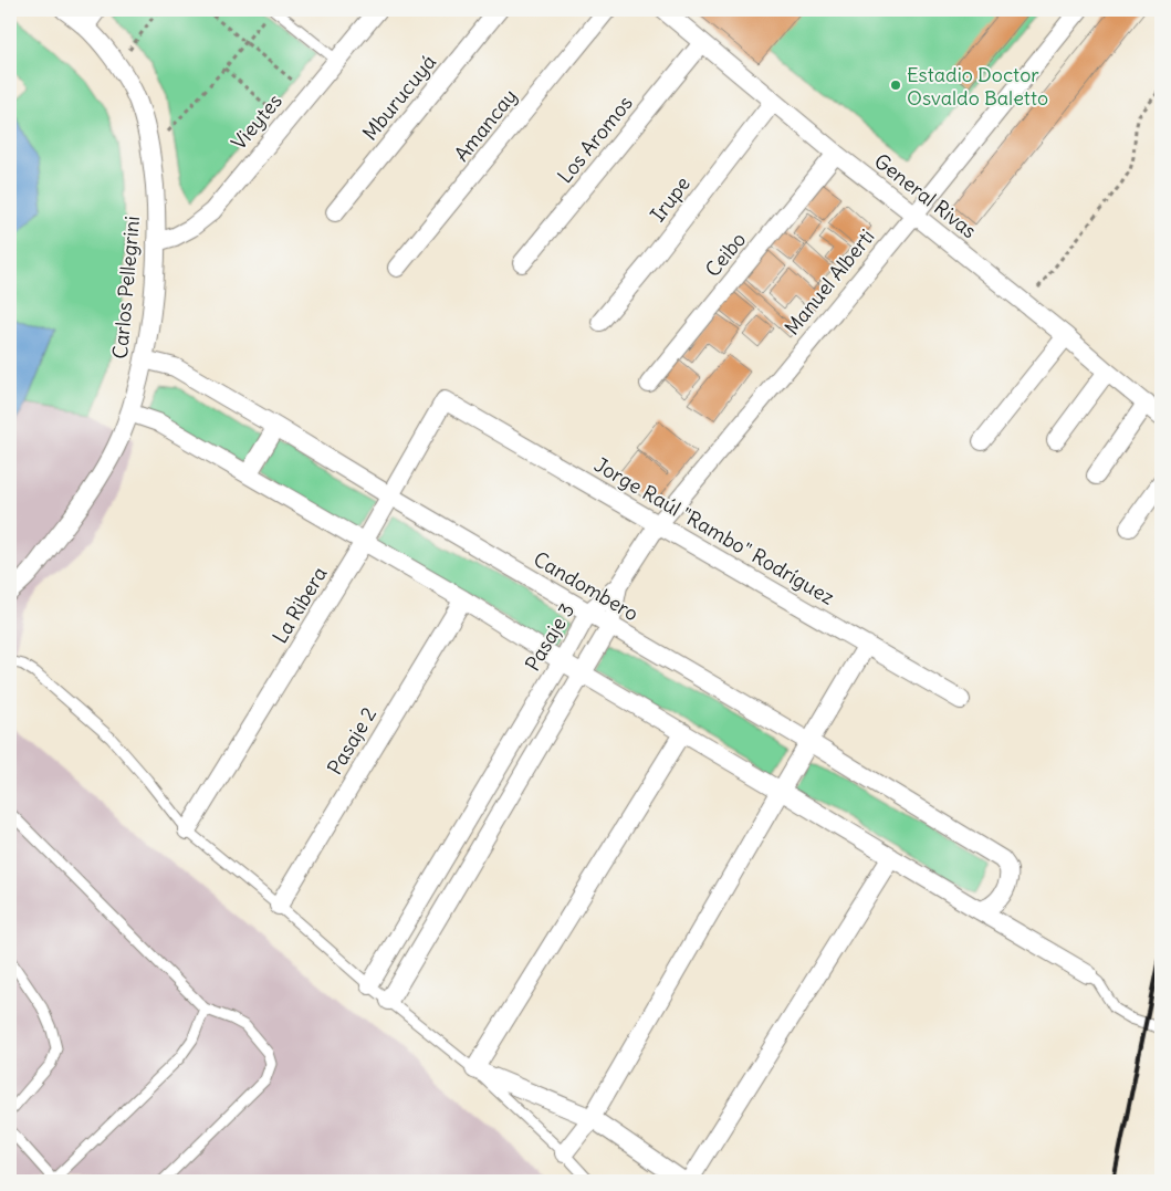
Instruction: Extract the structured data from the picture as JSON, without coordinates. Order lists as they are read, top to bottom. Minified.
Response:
{"streets":{"street":["Mburucuyá","Vieytes","Amancay","Los Aromos","General Rivas","Irupe","Ceibo","Manuel Alberti","Carlos Pellegrini","Jorge Raúl \"Rambo\" Rodríguez","Candombero","La Ribera","Pasaje 3","Pasaje 2"]},"crossings":[["Vieytes","Carlos Pellegrini"],["Los Aromos","General Rivas"],["General Rivas","Irupe"],["General Rivas","Ceibo"],["General Rivas","Manuel Alberti"],["Manuel Alberti","Jorge Raúl \"Rambo\" Rodríguez"],["Manuel Alberti","Pasaje 3"],["Carlos Pellegrini","Candombero"],["Jorge Raúl \"Rambo\" Rodríguez","La Ribera"],["Candombero","La Ribera"],["Candombero","Pasaje 3"]],"places":["Estadio Doctor Osvaldo Baletto"]}
